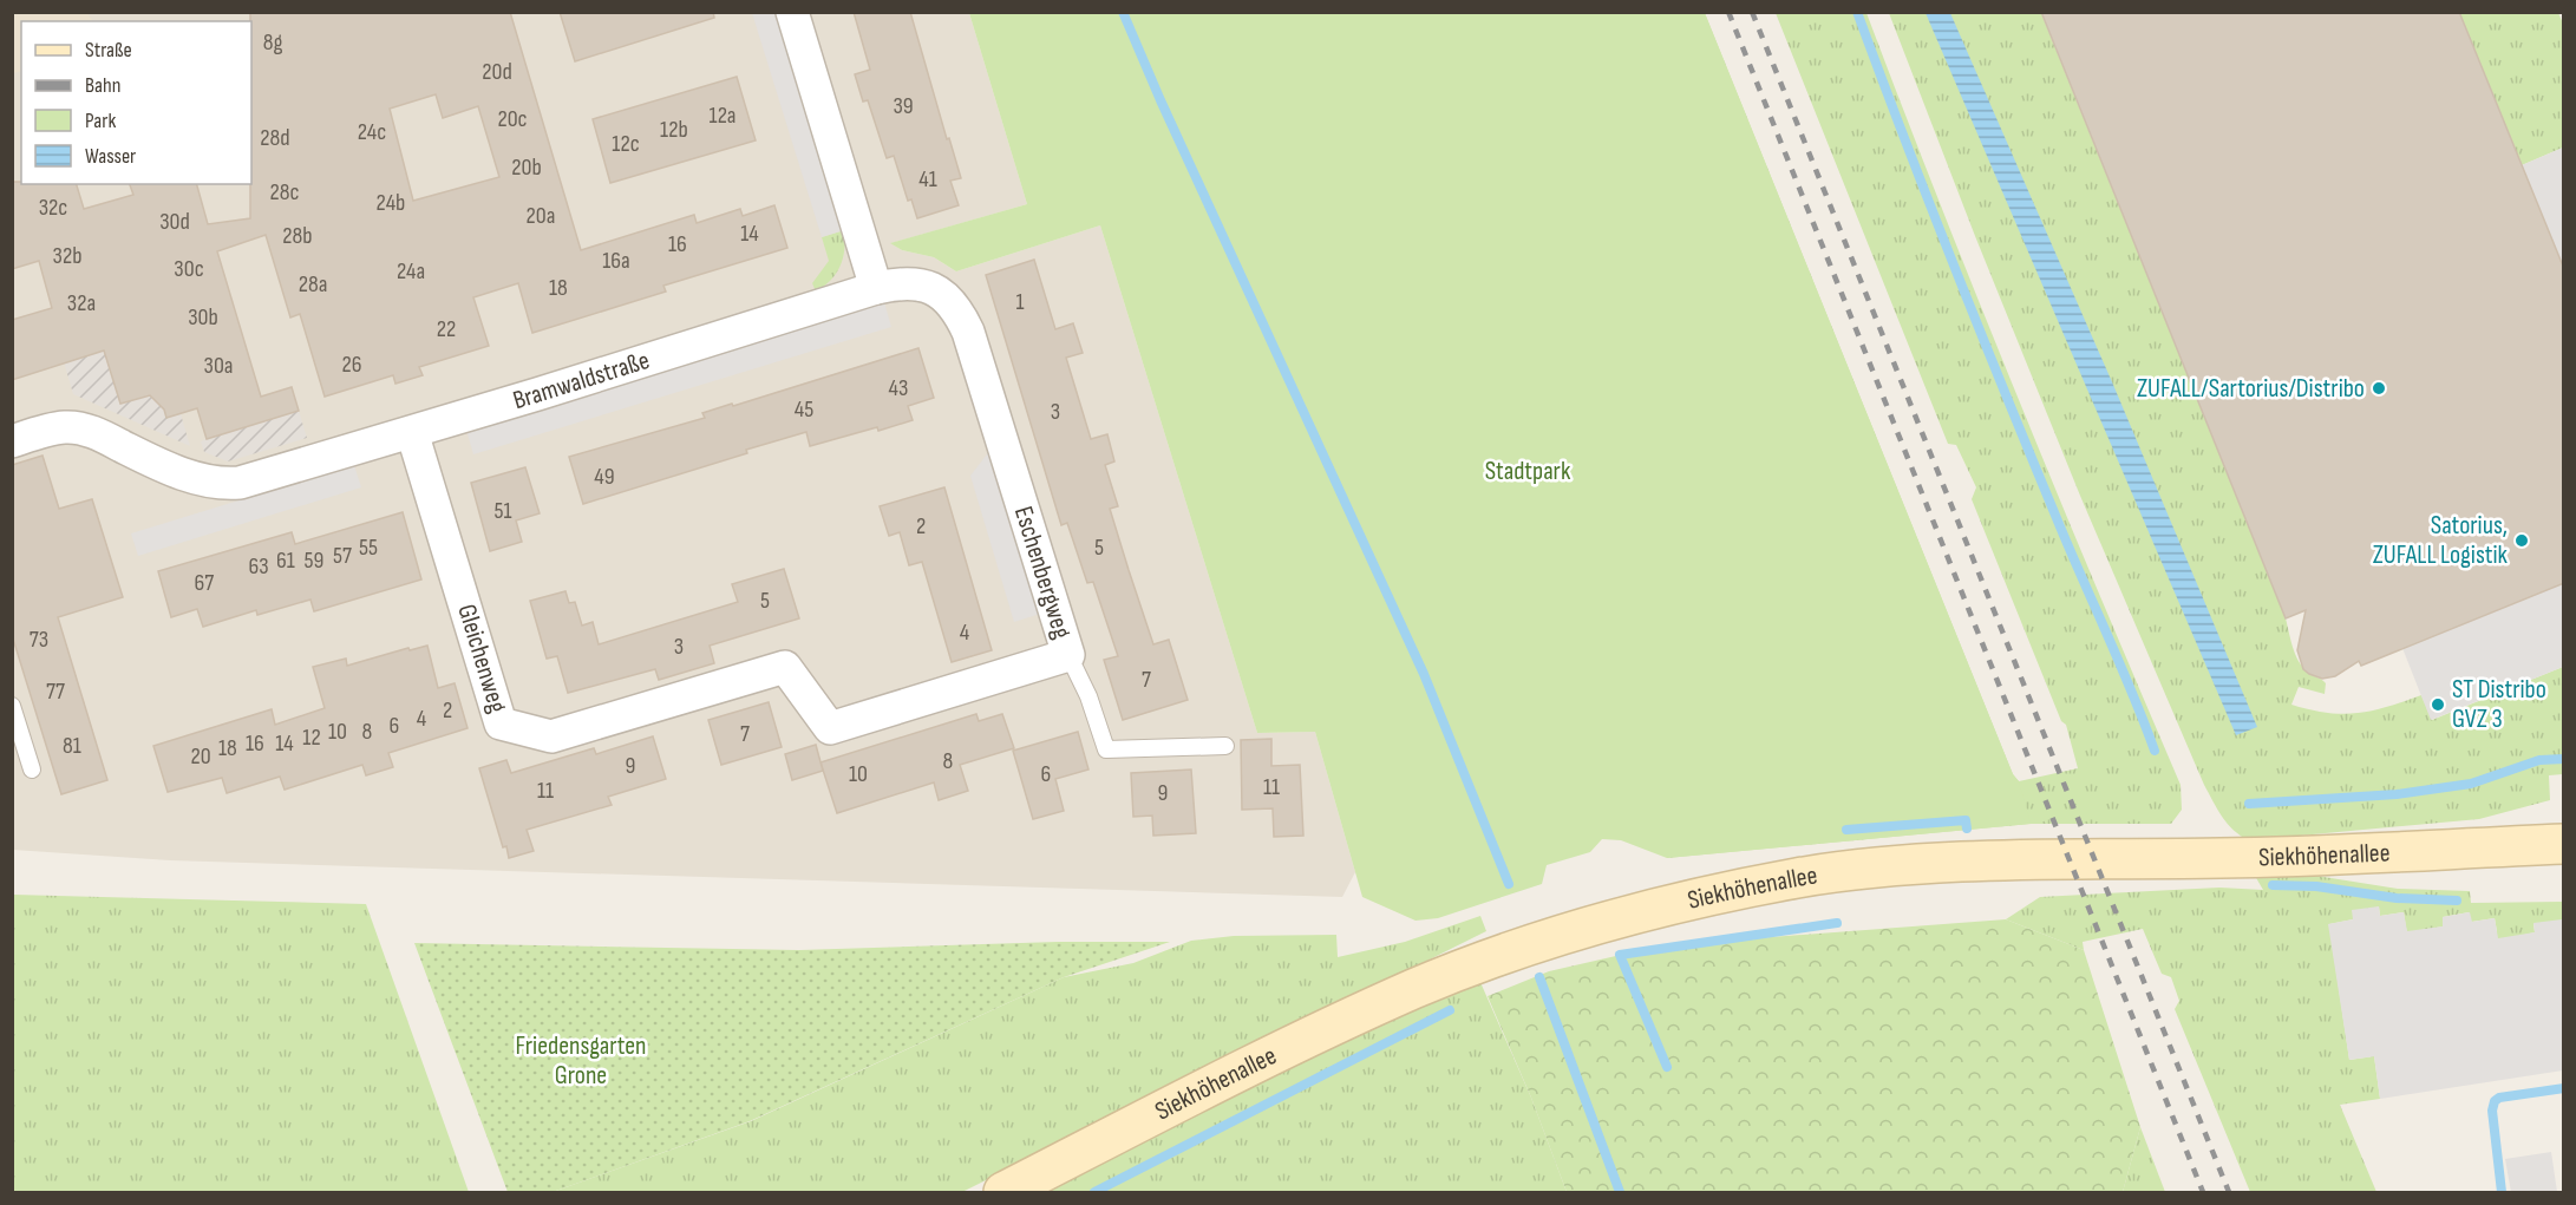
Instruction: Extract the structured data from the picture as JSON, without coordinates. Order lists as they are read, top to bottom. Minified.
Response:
{"streets":{"main road":["Siekhöhenallee"],"street":["Bramwaldstraße","Eschenbergweg","Gleichenweg"]},"crossings":[["Bramwaldstraße","Eschenbergweg"],["Bramwaldstraße","Gleichenweg"],["Eschenbergweg","Gleichenweg"]],"parks":["Stadtpark","Friedensgarten Grone"],"places":["ZUFALL/Sartorius/Distribo","Satorius, ZUFALL Logistik","ST Distribo GVZ 3"],"house_numbers":["8g","20d","39","12a","20c","12b","24c","28d","12c","20b","41","28c","24b","32c","20a","30d","14","28b","16","32b","16a","30c","24a","28a","18","1","32a","30b","22","26","30a","43","45","3","49","51","2","55","5","57","61","59","63","67","5","4","73","3","7","77","2","4","6","10","8","7","12","16","14","81","18","20","8","9","10","6","11","11","9"],"legend":["Straße","Bahn","Park","Wasser"]}
